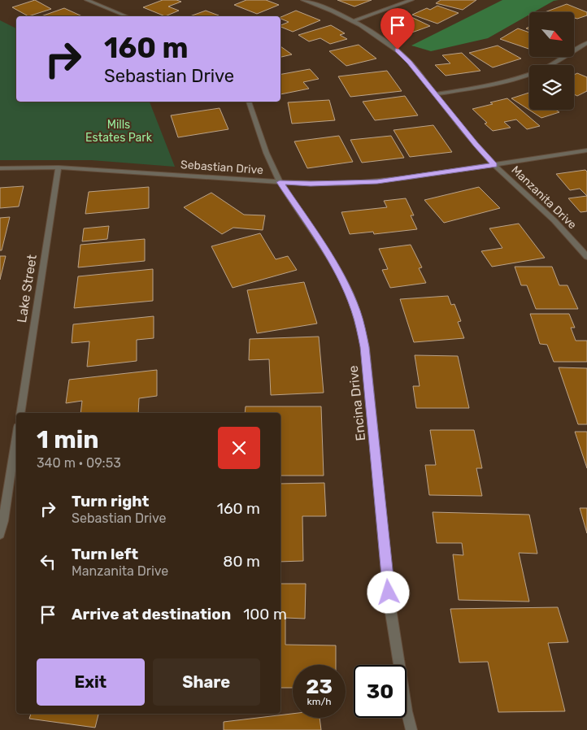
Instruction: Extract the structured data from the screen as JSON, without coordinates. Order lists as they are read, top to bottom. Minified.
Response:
{"streets":{"street":["Sebastian Drive","Manzanita Drive","Lake Street","Encina Drive"]},"crossings":[["Sebastian Drive","Manzanita Drive"],["Sebastian Drive","Lake Street"],["Sebastian Drive","Encina Drive"]],"parks":["Mills Estates Park"],"north":"bottom right","page":{"turn":["160 m","Sebastian Drive"],"heading":["1 min","340 m · 09:53"],"list":[{"name":"Turn right","note":"Sebastian Drive","value":"160 m"},{"name":"Turn left","note":"Manzanita Drive","value":"80 m"},{"name":"Arrive at destination","value":"100 m"}],"buttons":["Exit","Share"],"speed":"23 km/h","limit":"30"}}
